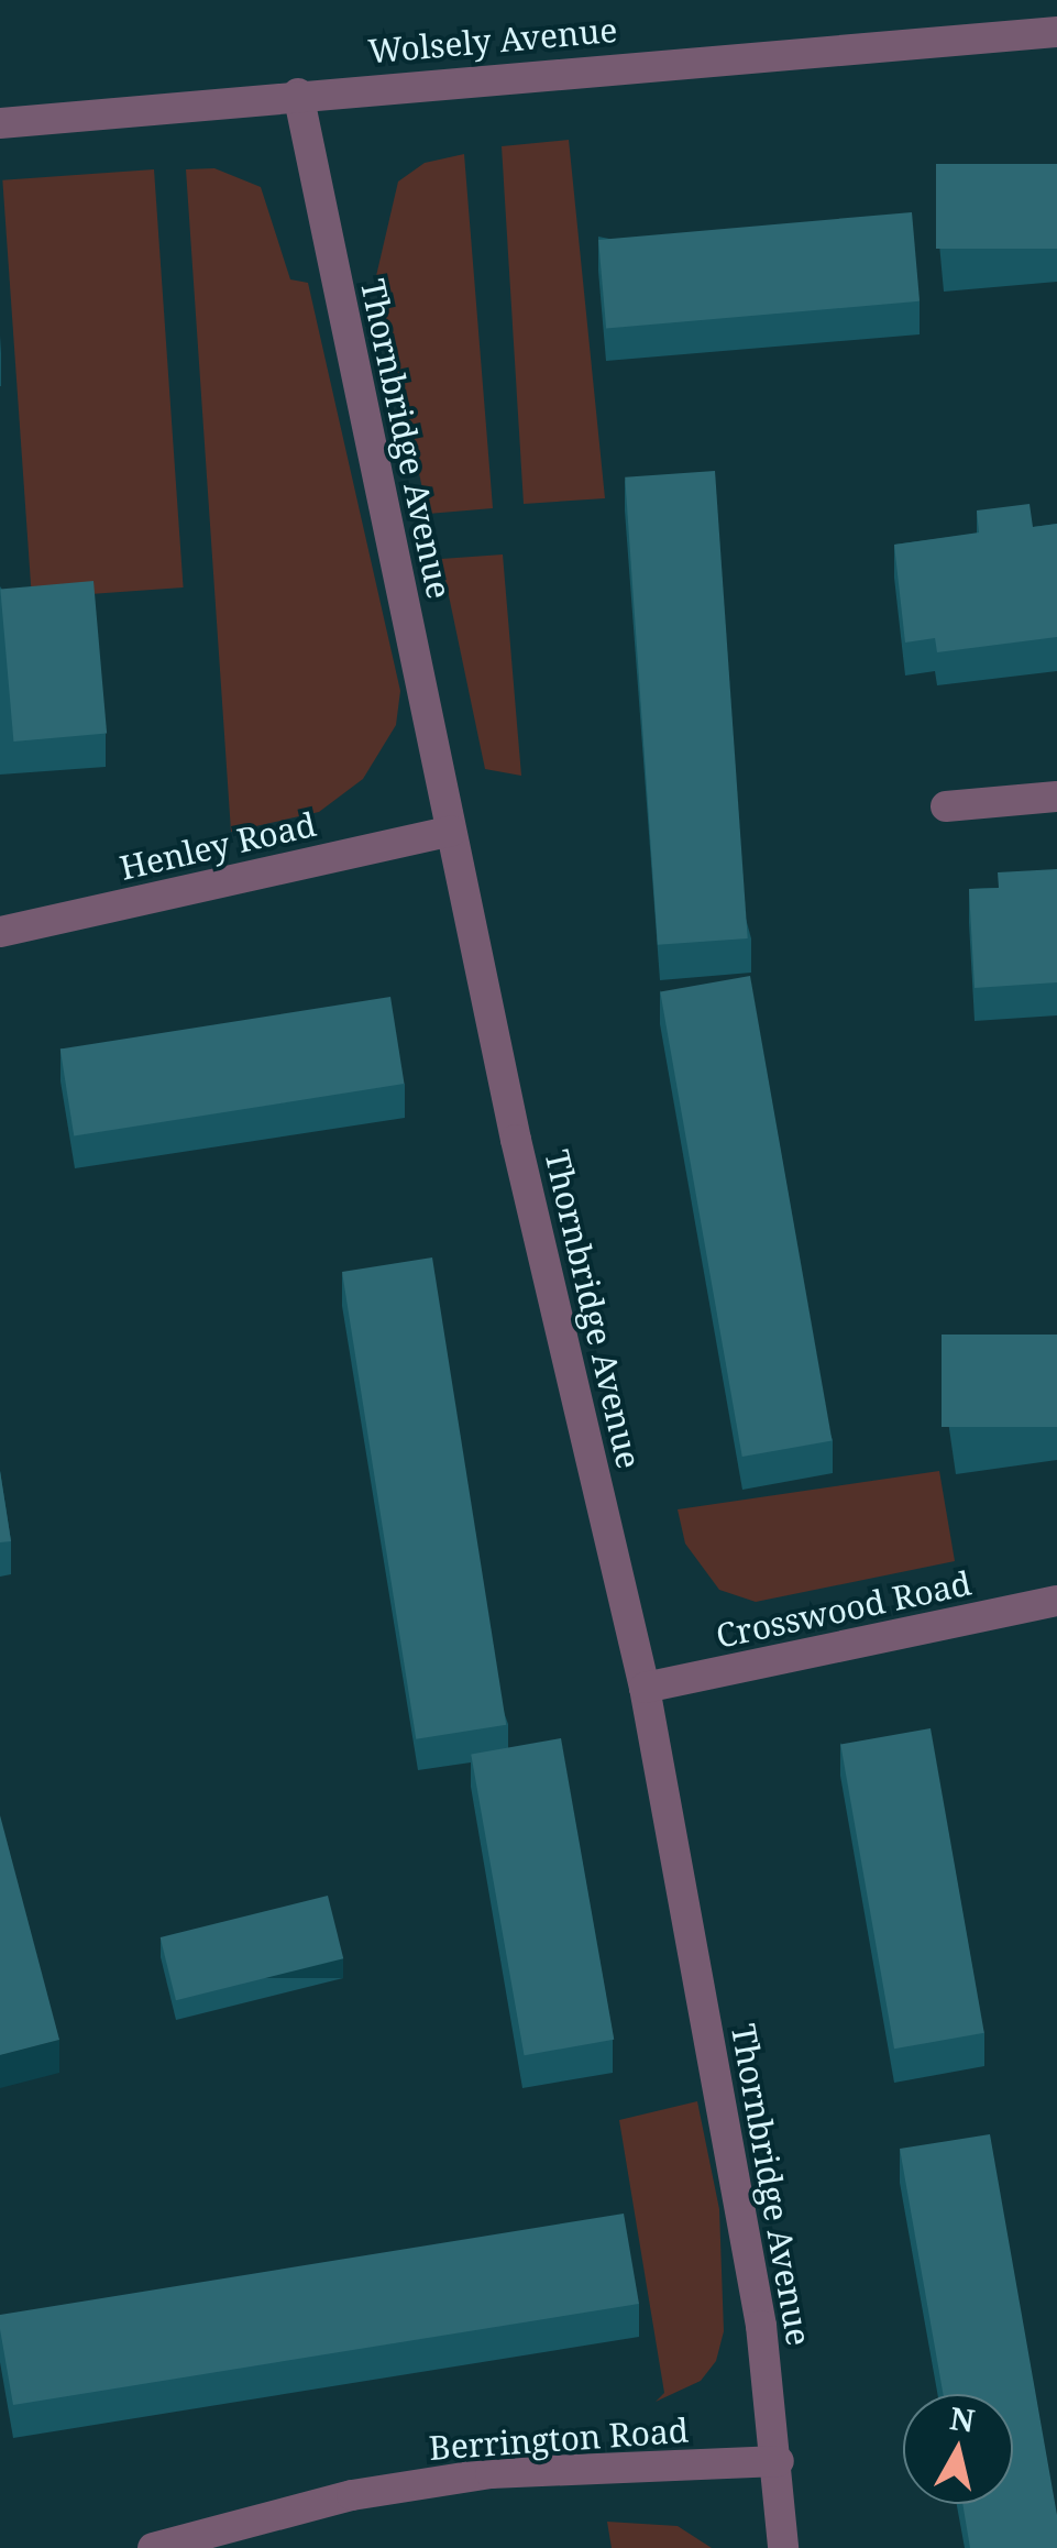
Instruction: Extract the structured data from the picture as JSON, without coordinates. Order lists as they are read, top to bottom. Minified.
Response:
{"streets":{"street":["Wolsely Avenue","Thornbridge Avenue","Henley Road","Crosswood Road","Berrington Road"]},"crossings":[["Wolsely Avenue","Thornbridge Avenue"],["Thornbridge Avenue","Henley Road"],["Thornbridge Avenue","Crosswood Road"],["Thornbridge Avenue","Berrington Road"]],"north":"top"}
